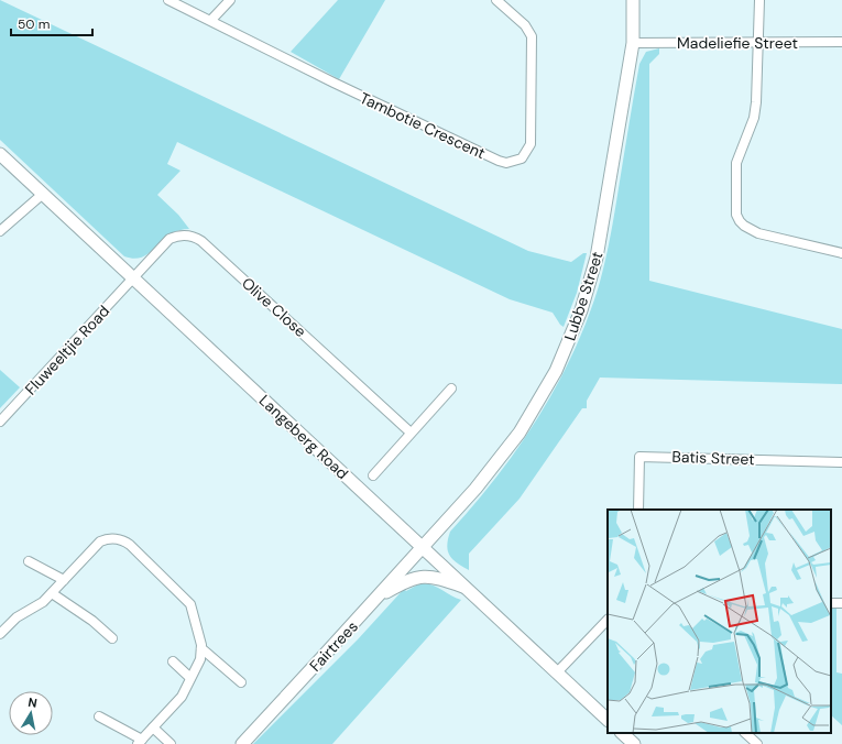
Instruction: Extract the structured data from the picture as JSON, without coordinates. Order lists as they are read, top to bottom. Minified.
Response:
{"streets":{"main road":["Lubbe Street","Langeberg Road","Fairtrees"],"street":["Madeliefie Street","Tambotie Crescent","Olive Close","Fluweeltjie Road","Batis Street"]},"crossings":[["Madeliefie Street","Lubbe Street"],["Lubbe Street","Langeberg Road"],["Lubbe Street","Fairtrees"],["Olive Close","Fluweeltjie Road"],["Olive Close","Langeberg Road"],["Fluweeltjie Road","Langeberg Road"],["Langeberg Road","Fairtrees"]],"scale_bar":"50 m","north":"top"}
